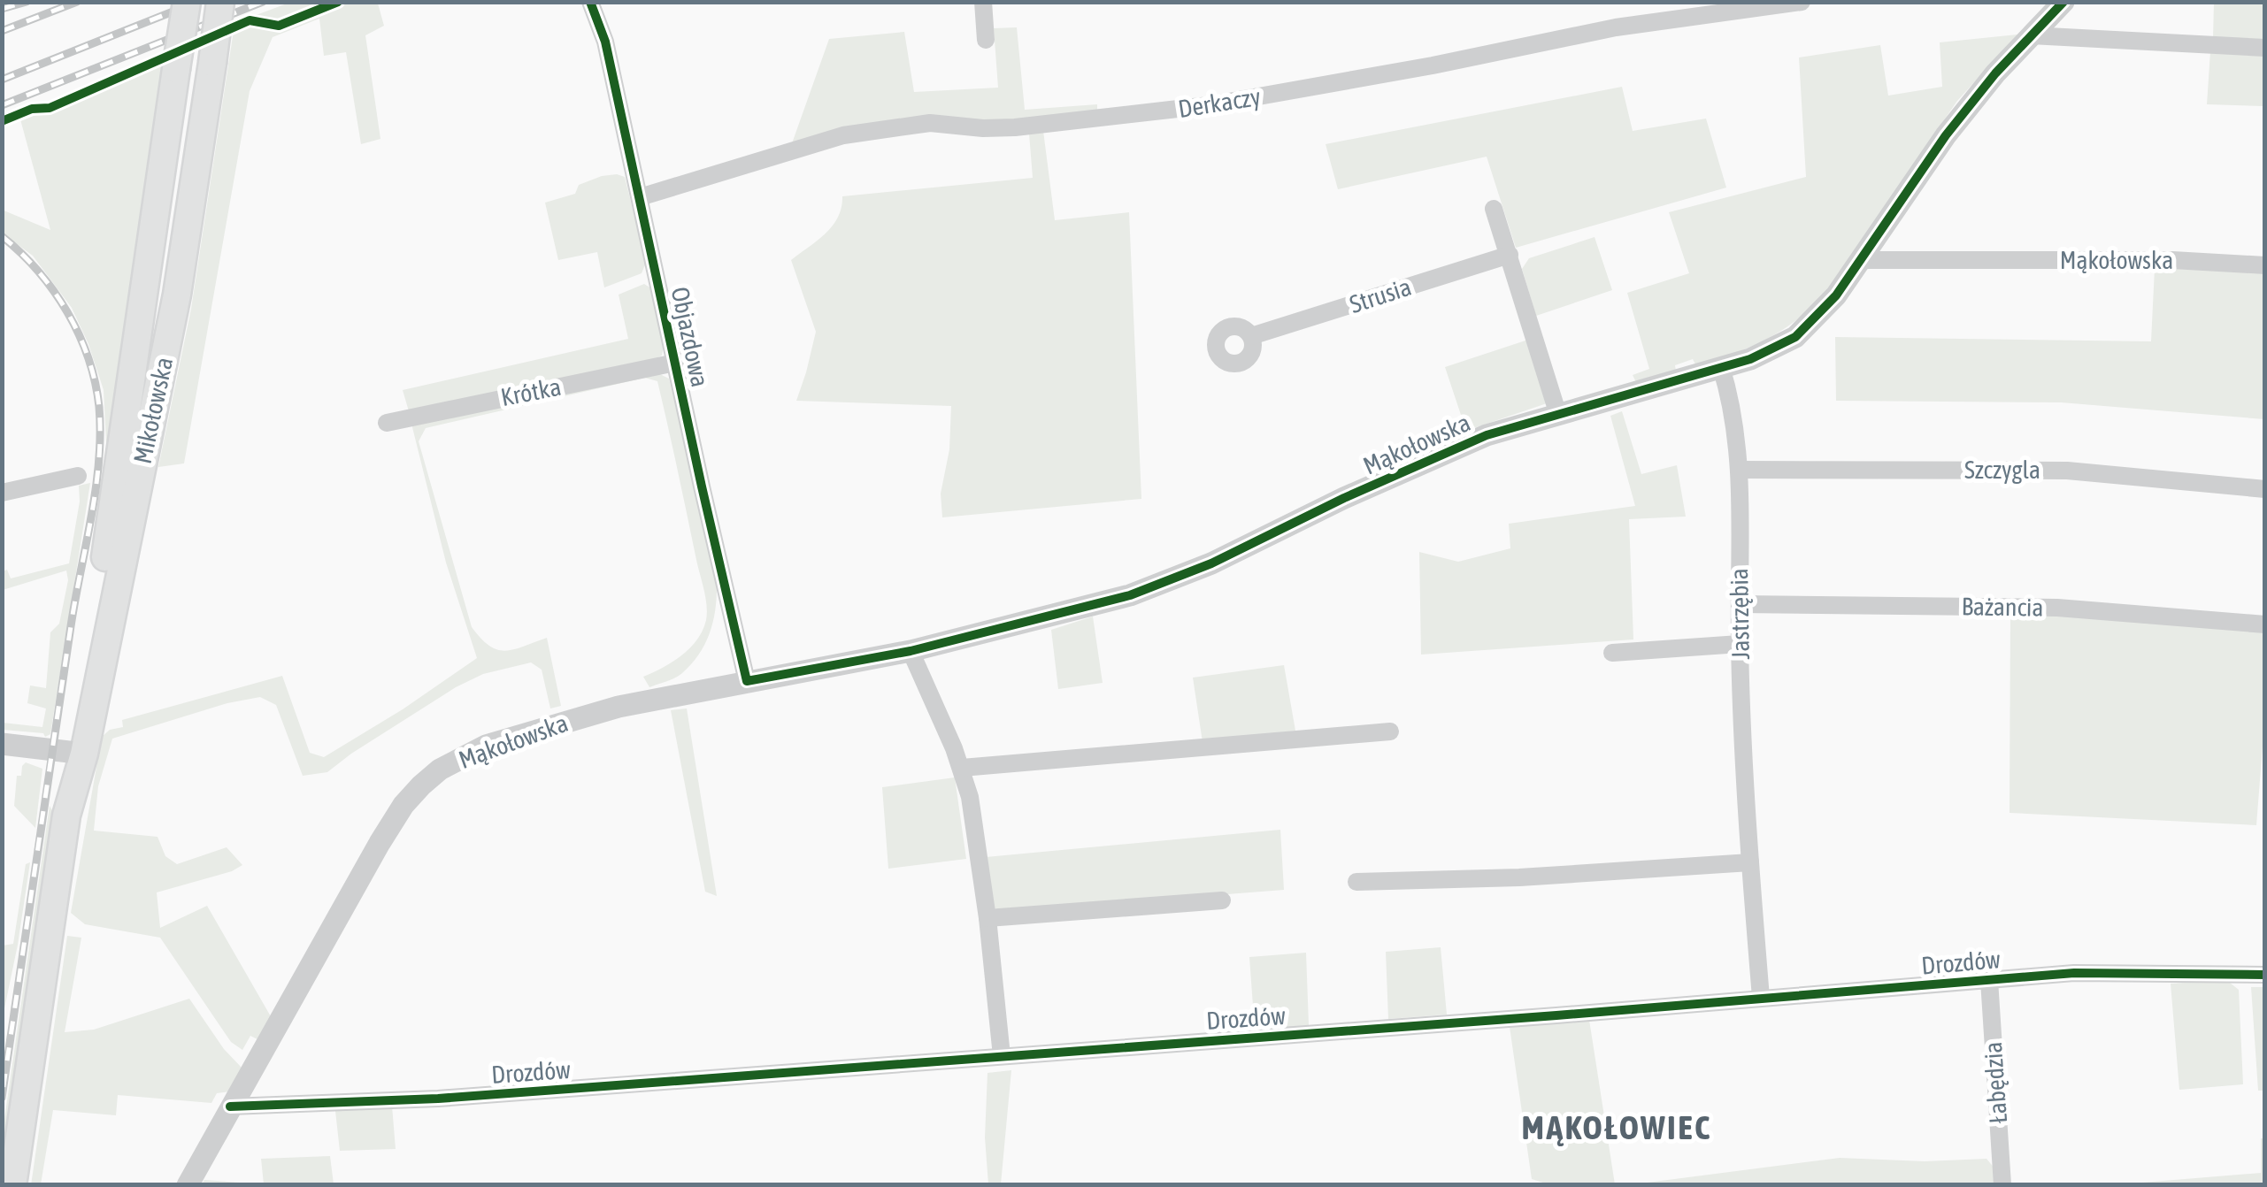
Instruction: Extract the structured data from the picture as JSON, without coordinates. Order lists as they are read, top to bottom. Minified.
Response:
{"streets":{"main road":["Mikołowska"],"street":["Derkaczy","Mąkołowska","Strusia","Objazdowa","Krótka","Szczygla","Bażancia","Jastrzębia","Drozdów","Łabędzia"]},"crossings":[["Derkaczy","Objazdowa"],["Mąkołowska","Objazdowa"],["Mąkołowska","Jastrzębia"],["Mąkołowska","Drozdów"],["Objazdowa","Krótka"],["Szczygla","Jastrzębia"],["Bażancia","Jastrzębia"],["Jastrzębia","Drozdów"],["Drozdów","Łabędzia"]],"districts":["MĄKOŁOWIEC"]}
